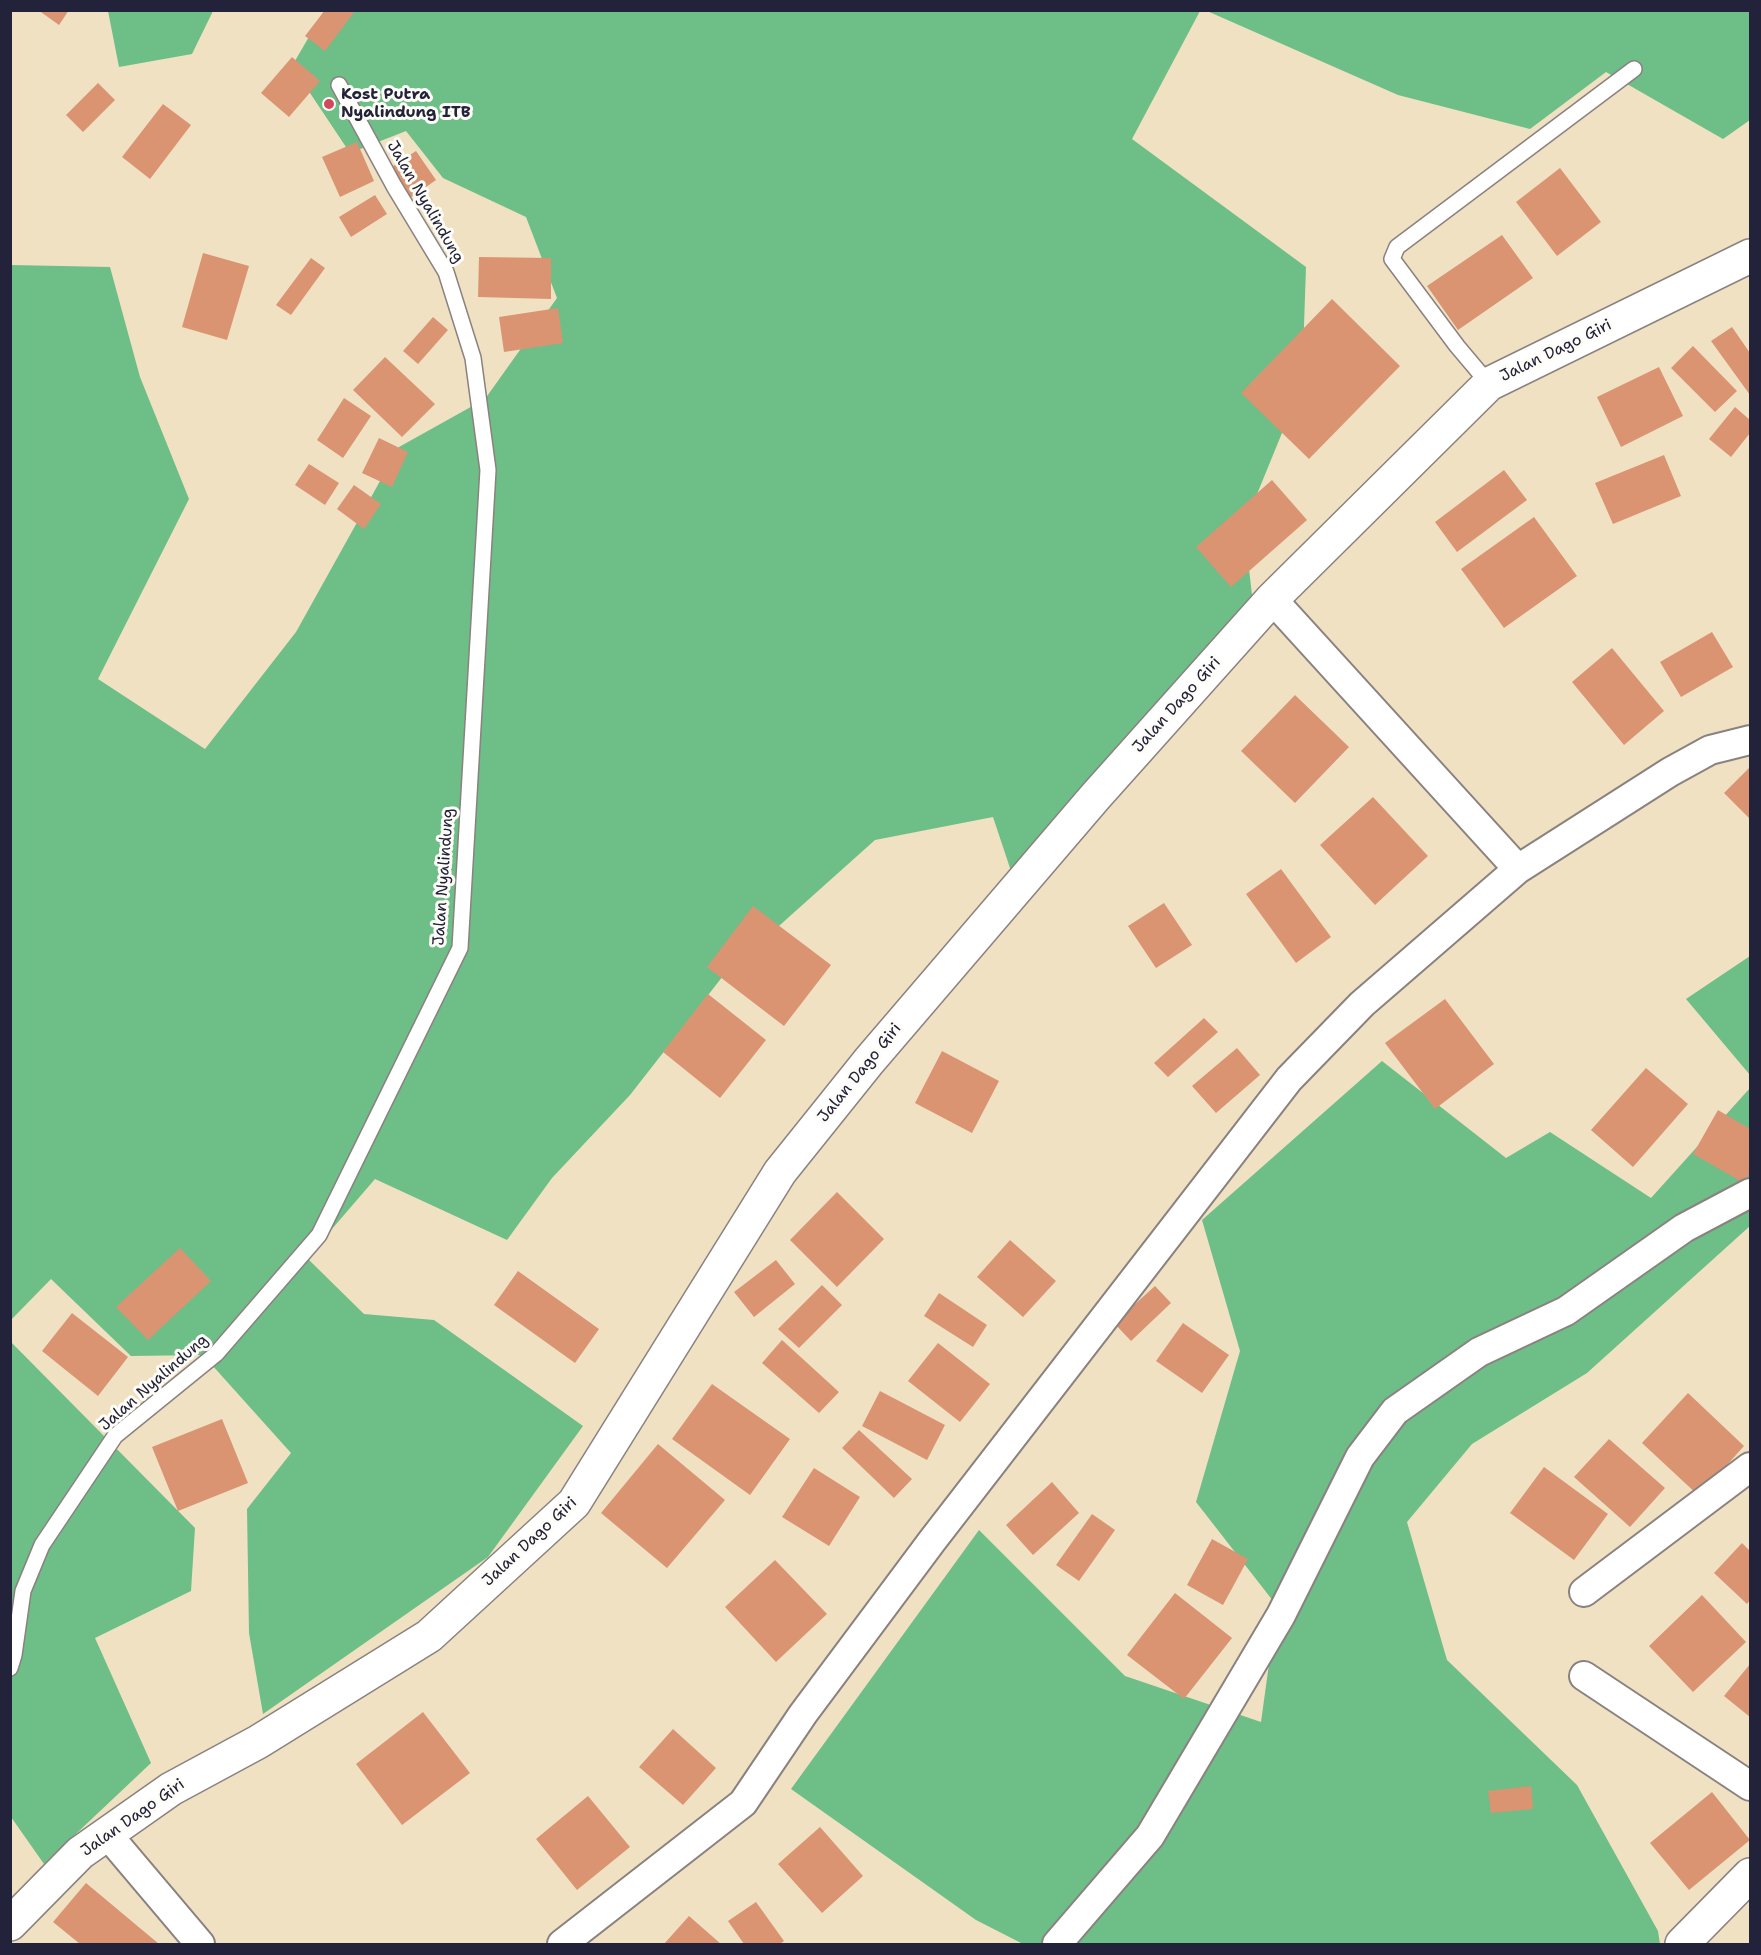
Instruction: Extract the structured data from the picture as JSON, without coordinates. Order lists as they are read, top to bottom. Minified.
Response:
{"streets":{"main road":["Jalan Dago Giri"],"lane":["Jalan Nyalindung"]},"places":["Kost Putra Nyalindung ITB"]}
